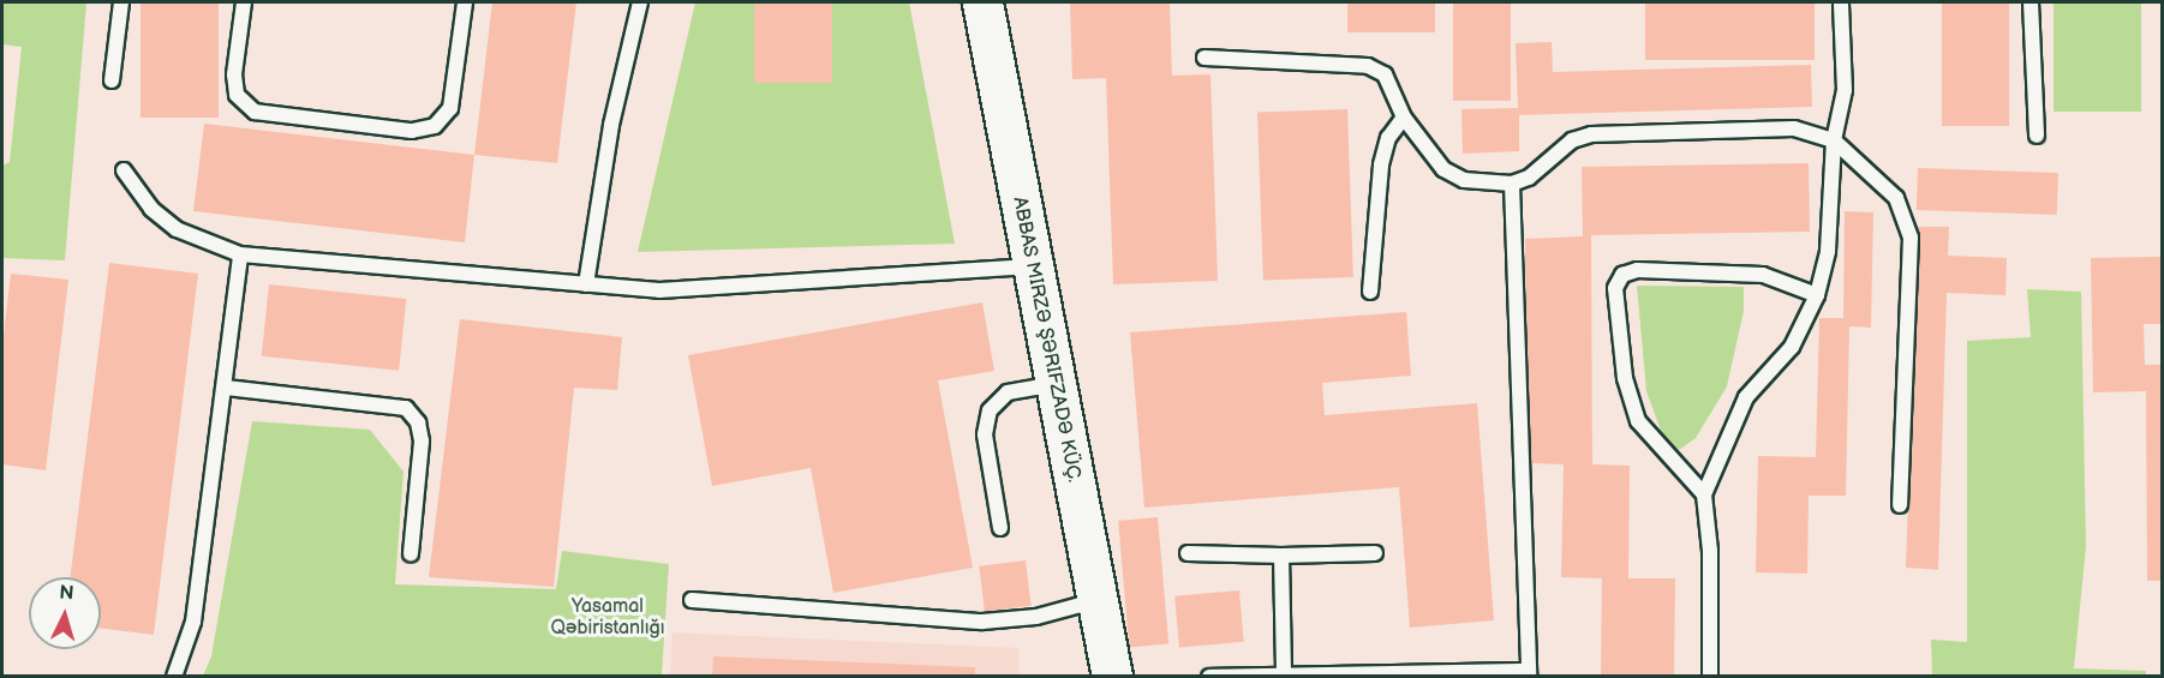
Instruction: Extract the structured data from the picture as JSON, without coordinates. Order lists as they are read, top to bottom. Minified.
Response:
{"streets":{"main road":["ABBAS MIRZƏ ŞƏRIFZADƏ KÜÇ."]},"parks":["Yasamal Qəbiristanlığı"],"north":"top"}
